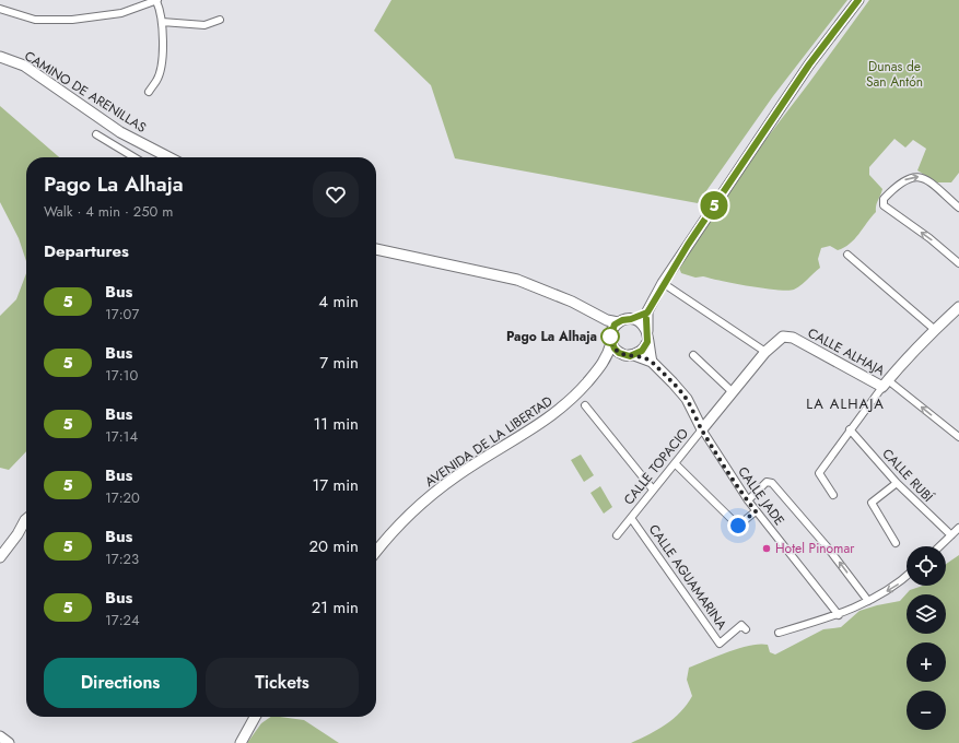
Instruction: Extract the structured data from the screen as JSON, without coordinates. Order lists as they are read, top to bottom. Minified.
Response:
{"streets":{"street":["CAMINO DE ARENILLAS","CALLE ALHAJA","AVENIDA DE LA LIBERTAD","CALLE TOPACIO","CALLE RUBÍ","CALLE JADE","CALLE AGUAMARINA"]},"crossings":[["CALLE ALHAJA","CALLE TOPACIO"],["CALLE TOPACIO","CALLE JADE"],["CALLE TOPACIO","CALLE AGUAMARINA"]],"districts":["LA ALHAJA"],"parks":["Dunas de San Antón"],"places":["Pago La Alhaja","Hotel Pinomar"],"lines":["bus line 5"],"page":{"on_map":"5","heading":[["Pago La Alhaja","Walk · 4 min · 250 m"],"Departures"],"list":[{"mark":"5","name":"Bus","note":"17:07","value":"4 min"},{"mark":"5","name":"Bus","note":"17:10","value":"7 min"},{"mark":"5","name":"Bus","note":"17:14","value":"11 min"},{"mark":"5","name":"Bus","note":"17:20","value":"17 min"},{"mark":"5","name":"Bus","note":"17:23","value":"20 min"},{"mark":"5","name":"Bus","note":"17:24","value":"21 min"}],"map_buttons":["+","−"],"buttons":["Directions","Tickets"]}}
